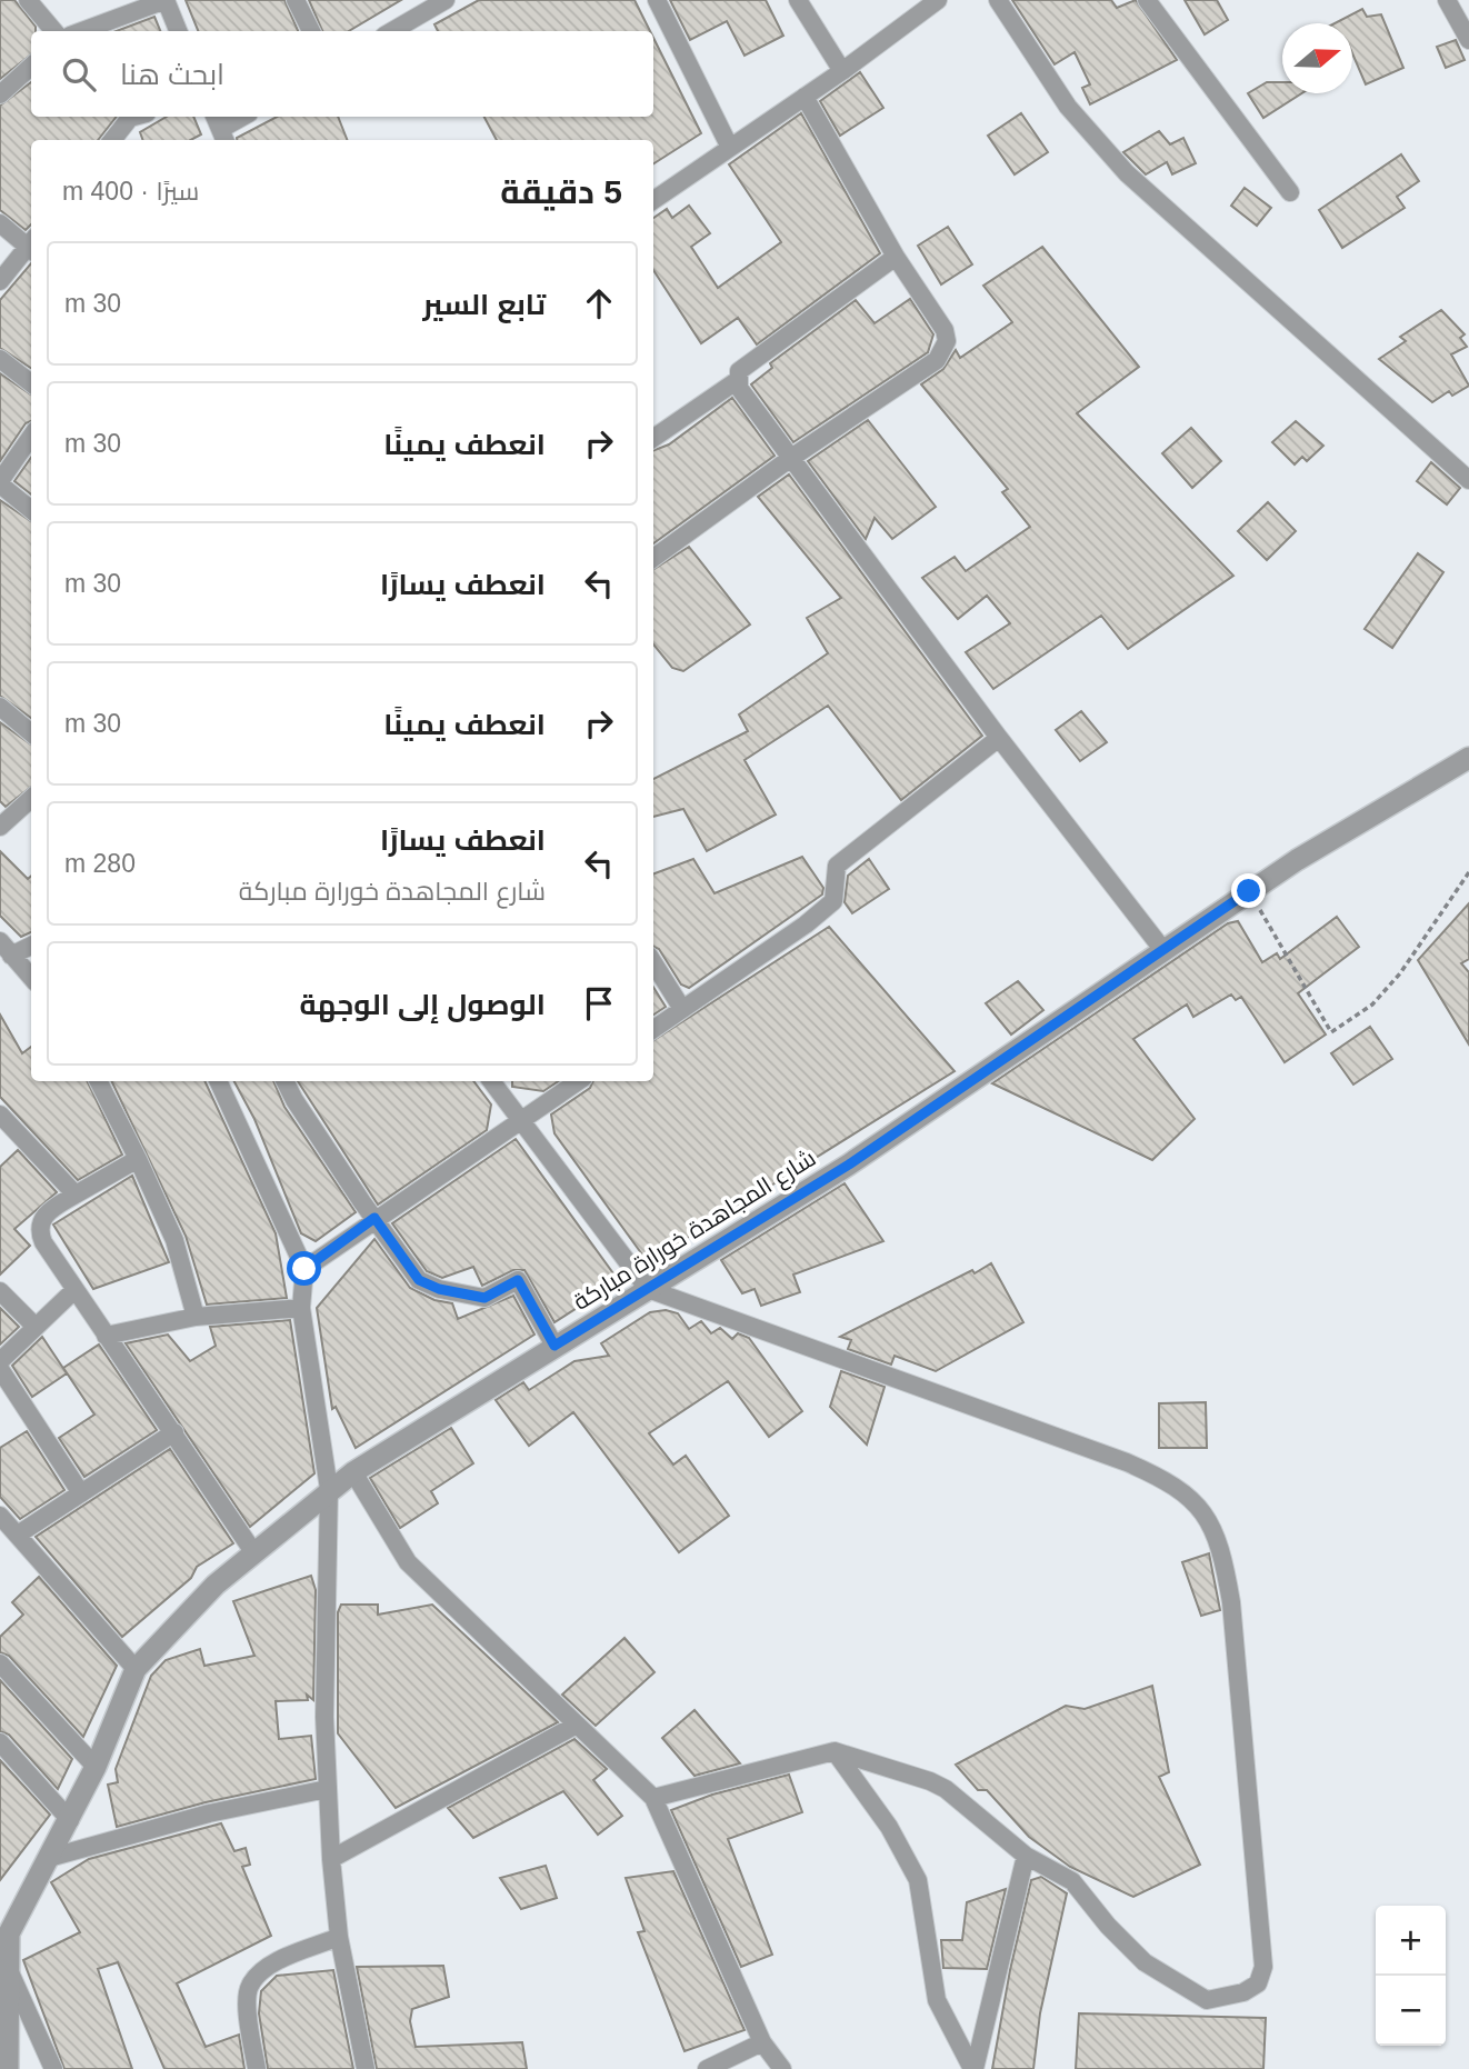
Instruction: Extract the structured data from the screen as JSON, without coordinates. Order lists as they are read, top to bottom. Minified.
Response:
{"streets":{"street":["شارع المجاهدة خورارة مباركة"]},"north":"right","page":{"search":"ابحث هنا","heading":["5 دقيقة","سيرًا · 400 m"],"list":[["تابع السير","30 m"],["انعطف يمينًا","30 m"],["انعطف يسارًا","30 m"],["انعطف يمينًا","30 m"],["انعطف يسارًا","شارع المجاهدة خورارة مباركة","280 m"],"الوصول إلى الوجهة"],"map_buttons":["+","−"]}}
